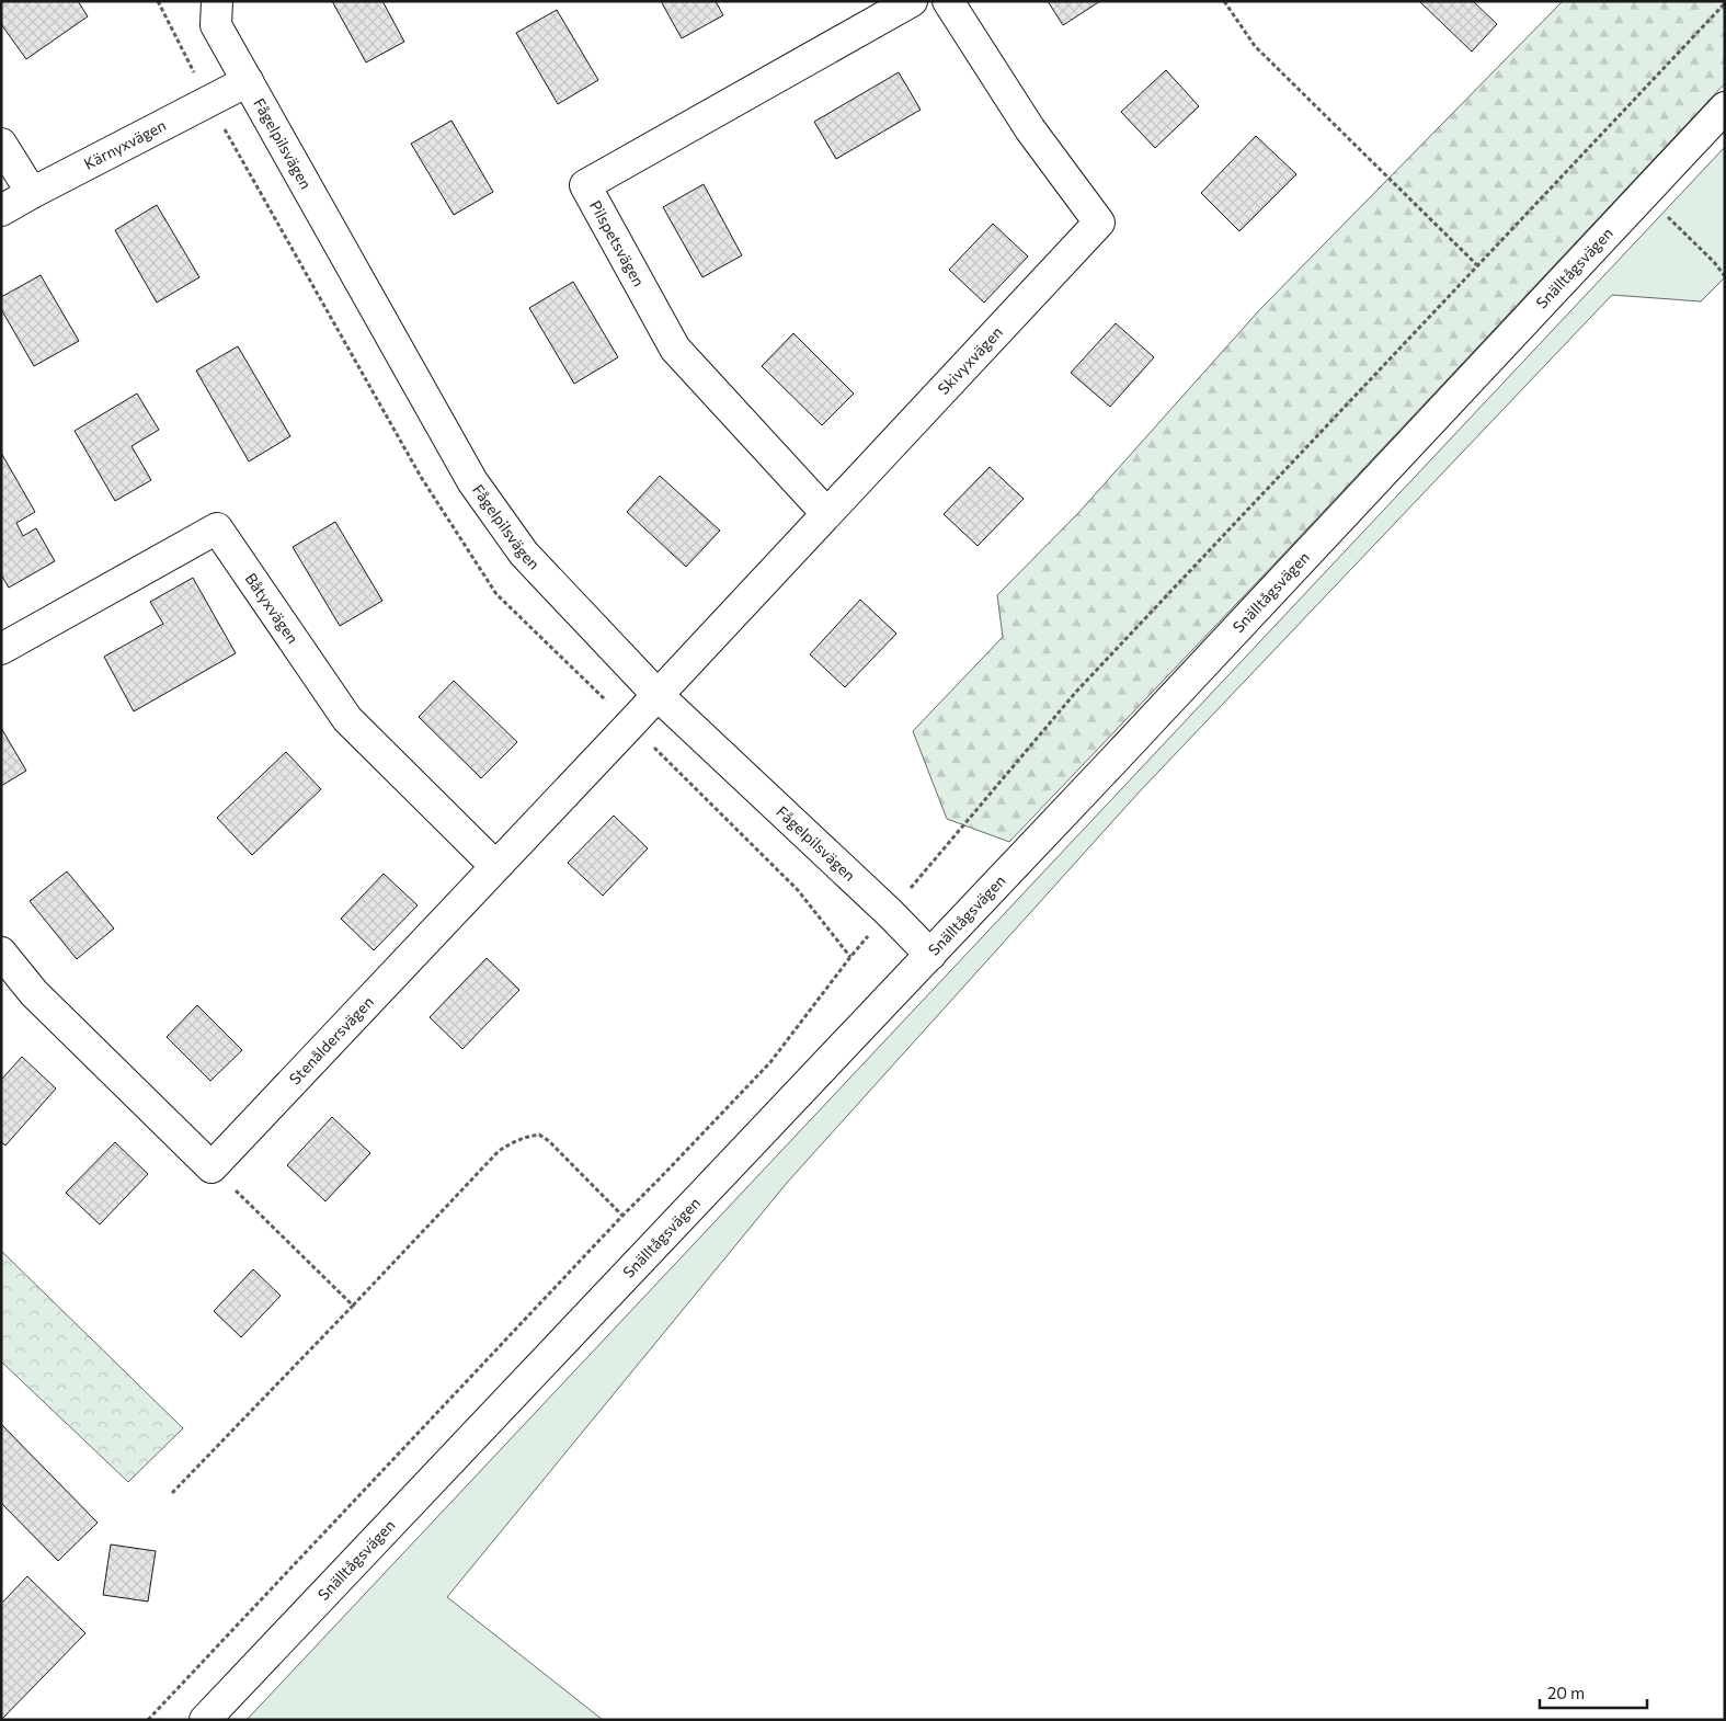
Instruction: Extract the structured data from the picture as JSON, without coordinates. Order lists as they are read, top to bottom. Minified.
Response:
{"streets":{"street":["Fågelpilsvägen","Kärnyxvägen","Pilspetsvägen","Snälltågsvägen","Skivyxvägen","Båtyxvägen","Stenåldersvägen"]},"crossings":[["Fågelpilsvägen","Kärnyxvägen"],["Fågelpilsvägen","Snälltågsvägen"],["Fågelpilsvägen","Skivyxvägen"],["Fågelpilsvägen","Stenåldersvägen"],["Pilspetsvägen","Skivyxvägen"],["Skivyxvägen","Stenåldersvägen"],["Båtyxvägen","Stenåldersvägen"]],"scale_bar":"20 m"}
